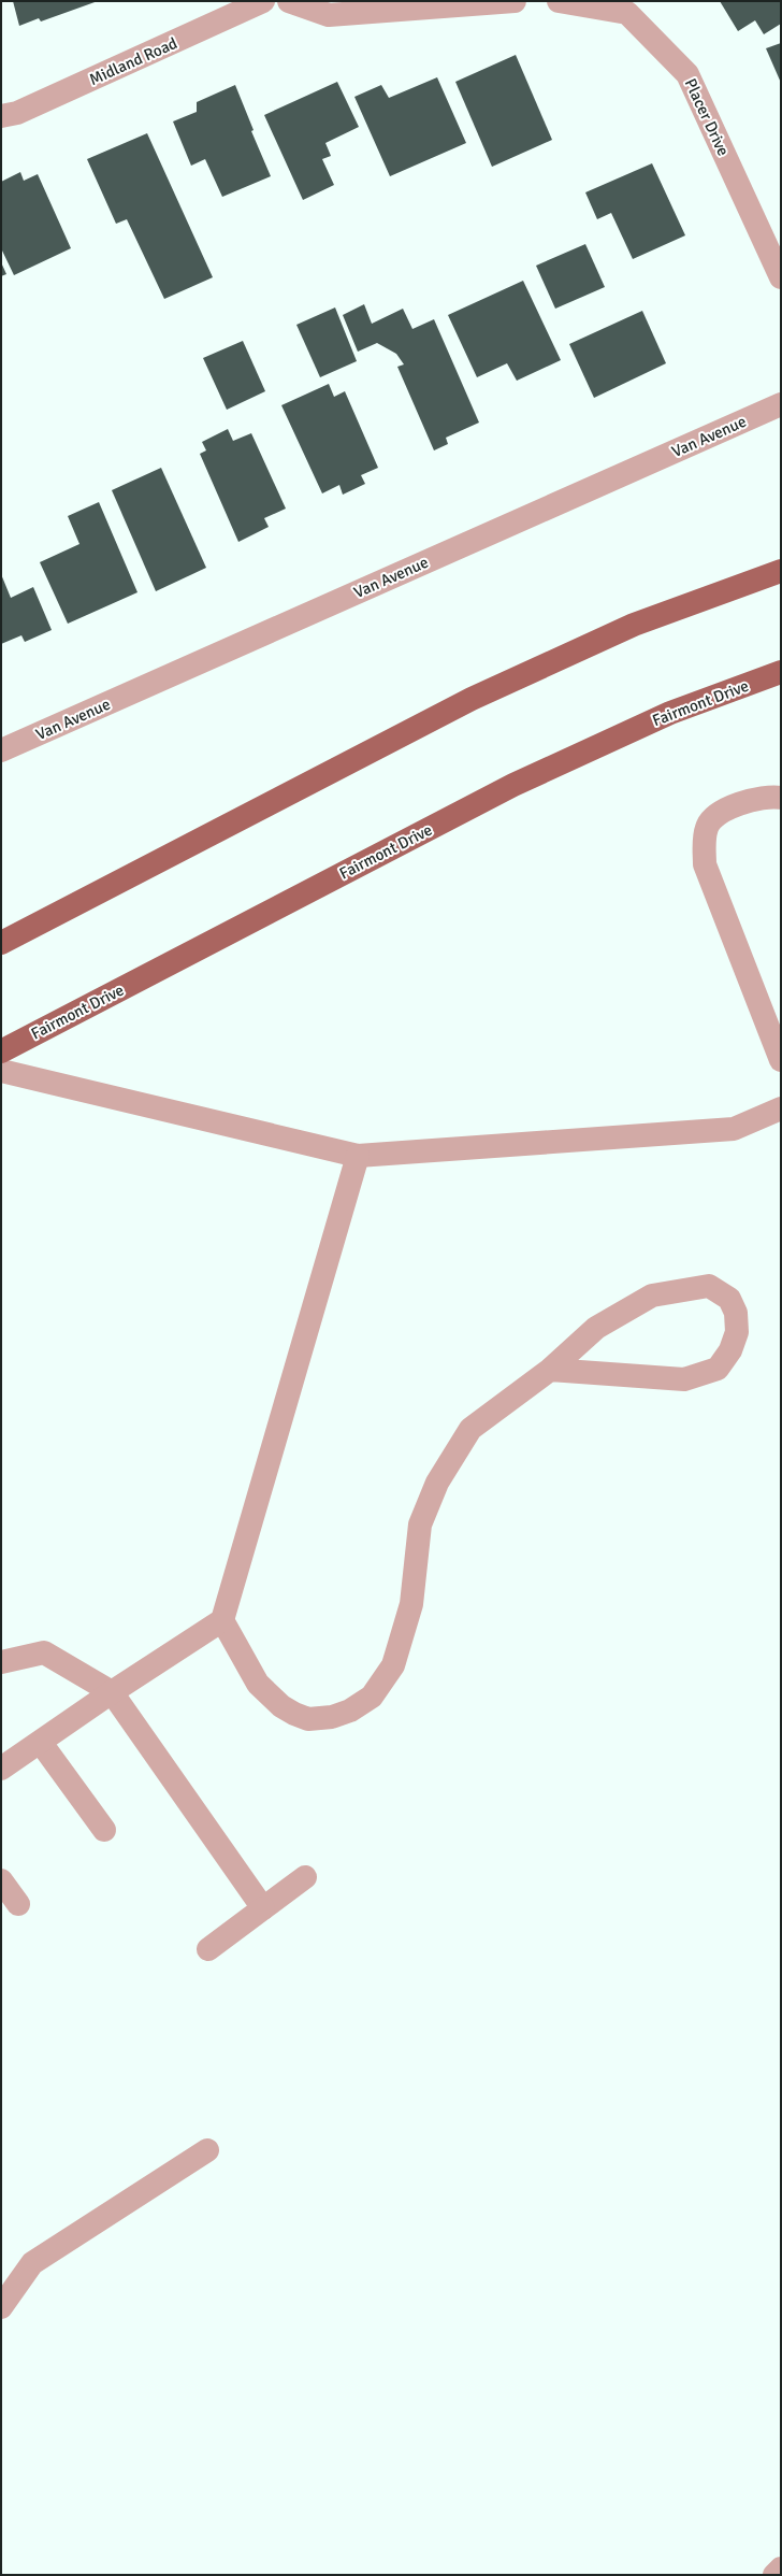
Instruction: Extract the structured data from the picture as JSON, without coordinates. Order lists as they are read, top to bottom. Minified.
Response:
{"streets":{"main road":["Fairmont Drive"],"street":["Midland Road","Placer Drive","Van Avenue"]}}
